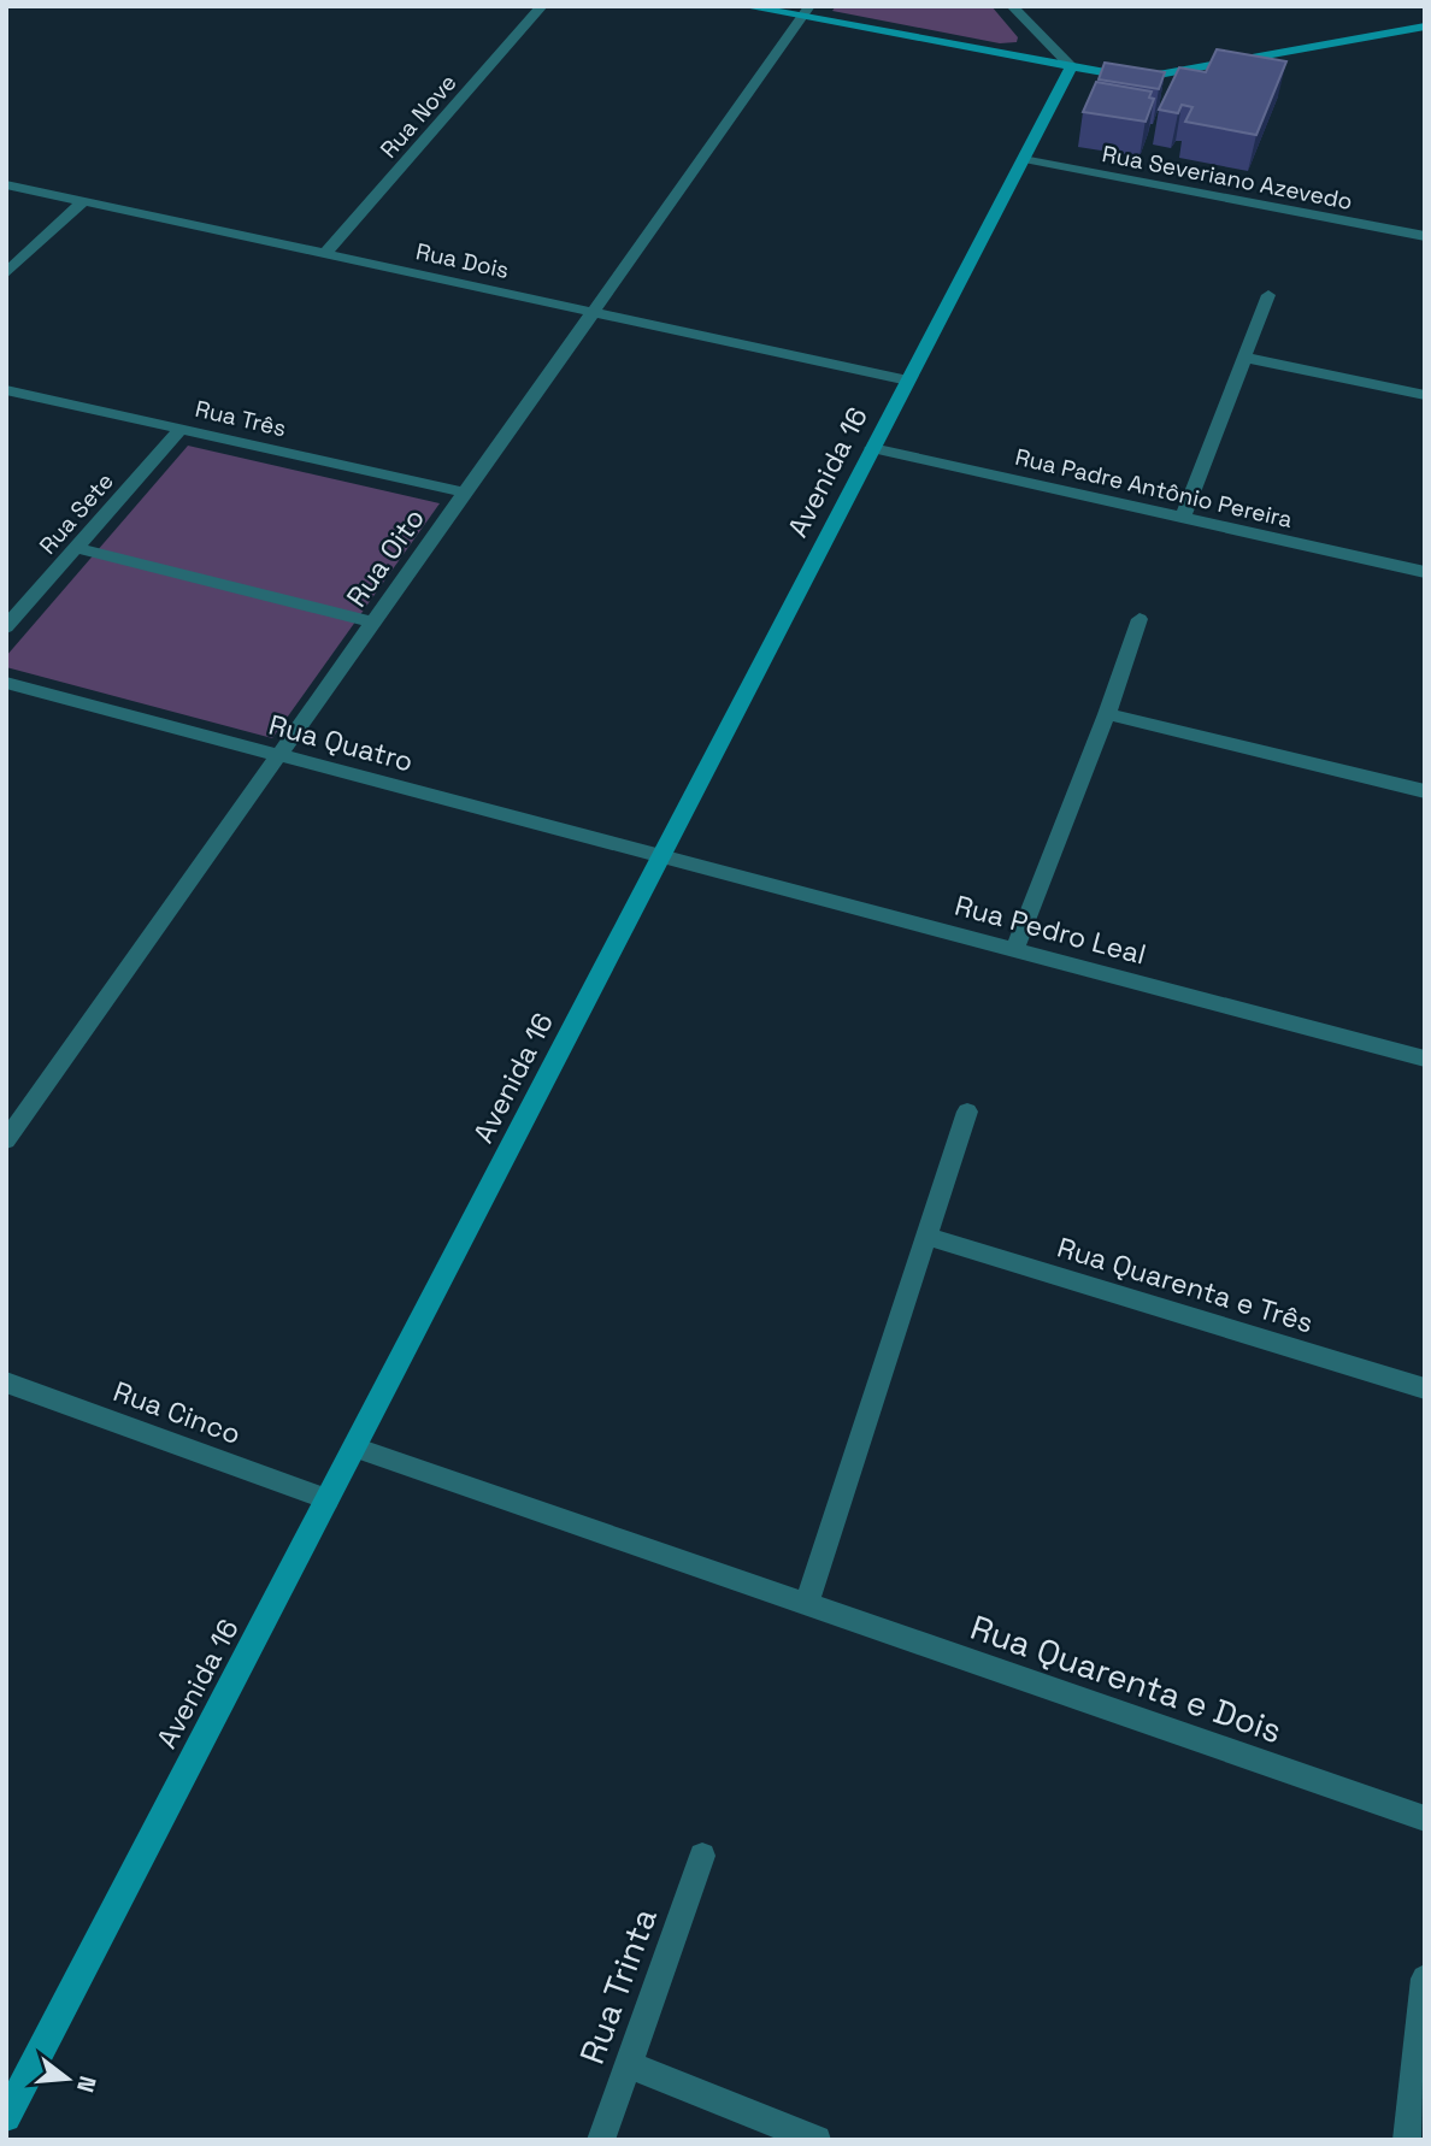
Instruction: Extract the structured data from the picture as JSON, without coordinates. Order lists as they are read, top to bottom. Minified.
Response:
{"streets":{"street":["Rua Nove","Rua Severiano Azevedo","Rua Dois","Rua Três","Avenida 16","Rua Padre Antônio Pereira","Rua Sete","Rua Oito","Rua Quatro","Rua Pedro Leal","Rua Quarenta e Três","Rua Cinco","Rua Quarenta e Dois","Rua Trinta"]},"crossings":[["Rua Nove","Rua Dois"],["Rua Severiano Azevedo","Avenida 16"],["Rua Dois","Avenida 16"],["Rua Dois","Rua Oito"],["Rua Três","Rua Sete"],["Rua Três","Rua Oito"],["Avenida 16","Rua Padre Antônio Pereira"],["Avenida 16","Rua Quatro"],["Avenida 16","Rua Pedro Leal"],["Avenida 16","Rua Cinco"],["Avenida 16","Rua Quarenta e Dois"],["Rua Oito","Rua Quatro"],["Rua Quatro","Rua Pedro Leal"]],"north":"right"}
